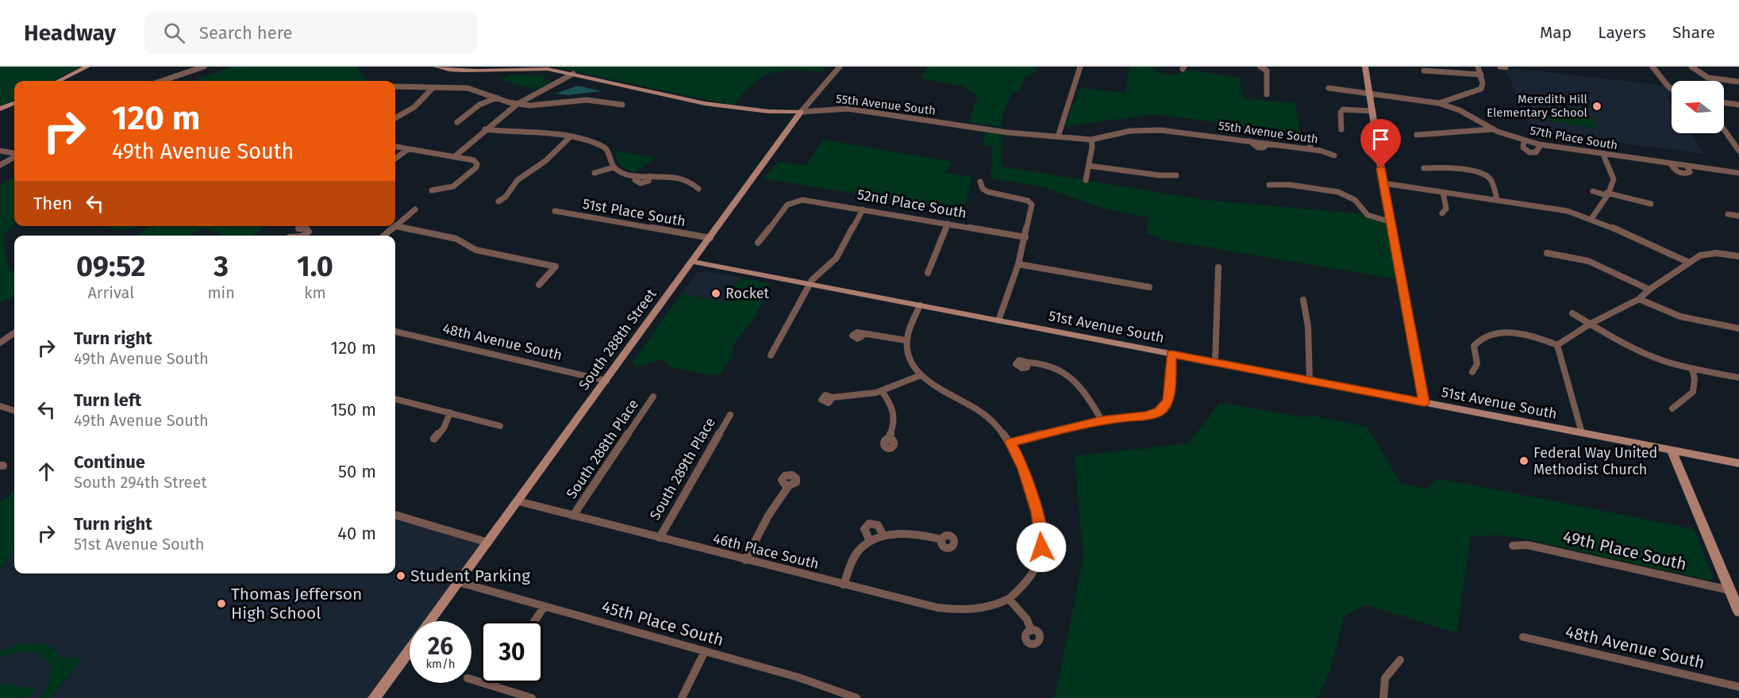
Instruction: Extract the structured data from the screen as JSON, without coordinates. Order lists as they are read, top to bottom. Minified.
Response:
{"streets":{"street":["55th Avenue South","57th Place South","52nd Place South","51st Place South","51st Avenue South","South 288th Street","48th Avenue South","South 288th Place","South 289th Place","49th Place South","46th Place South","45th Place South"]},"crossings":[["55th Avenue South","South 288th Street"],["51st Place South","South 288th Street"],["51st Avenue South","South 288th Street"],["South 288th Street","48th Avenue South"],["South 288th Street","46th Place South"],["South 288th Street","45th Place South"],["South 288th Place","46th Place South"],["South 289th Place","46th Place South"]],"places":["Meredith Hill Elementary School","Rocket","Federal Way United Methodist Church","Student Parking","Thomas Jefferson High School"],"north":"left","page":{"header":"Headway","search":"Search here","nav":["Map","Layers","Share"],"turn":["120 m","49th Avenue South"],"then":"Then","eta":["09:52","Arrival","3","min","1.0","km"],"list":[{"name":"Turn right","note":"49th Avenue South","value":"120 m"},{"name":"Turn left","note":"49th Avenue South","value":"150 m"},{"name":"Continue","note":"South 294th Street","value":"50 m"},{"name":"Turn right","note":"51st Avenue South","value":"40 m"}],"speed":"26 km/h","limit":"30"}}
